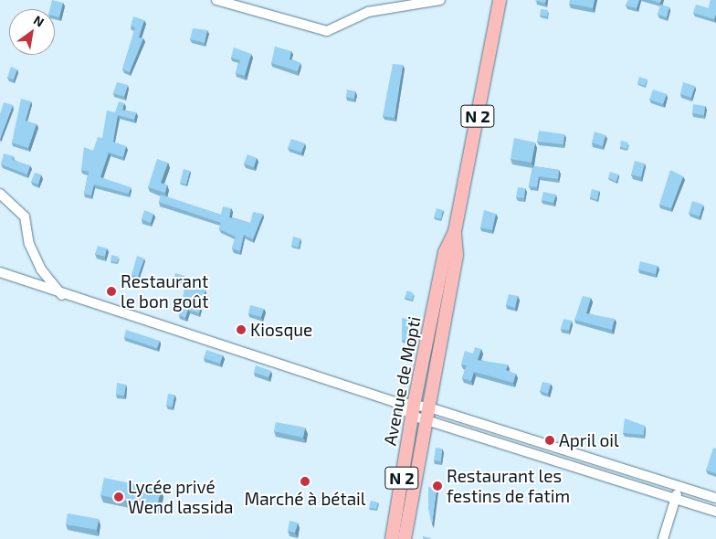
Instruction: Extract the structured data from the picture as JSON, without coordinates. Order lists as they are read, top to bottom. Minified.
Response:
{"streets":{"main road":["N 2","Avenue de Mopti"]},"places":["Restaurant le bon goût","Kiosque","April oil","Marché à bétail","Restaurant les festins de fatim","Lycée privé Wend lassida"],"north":"top right"}
